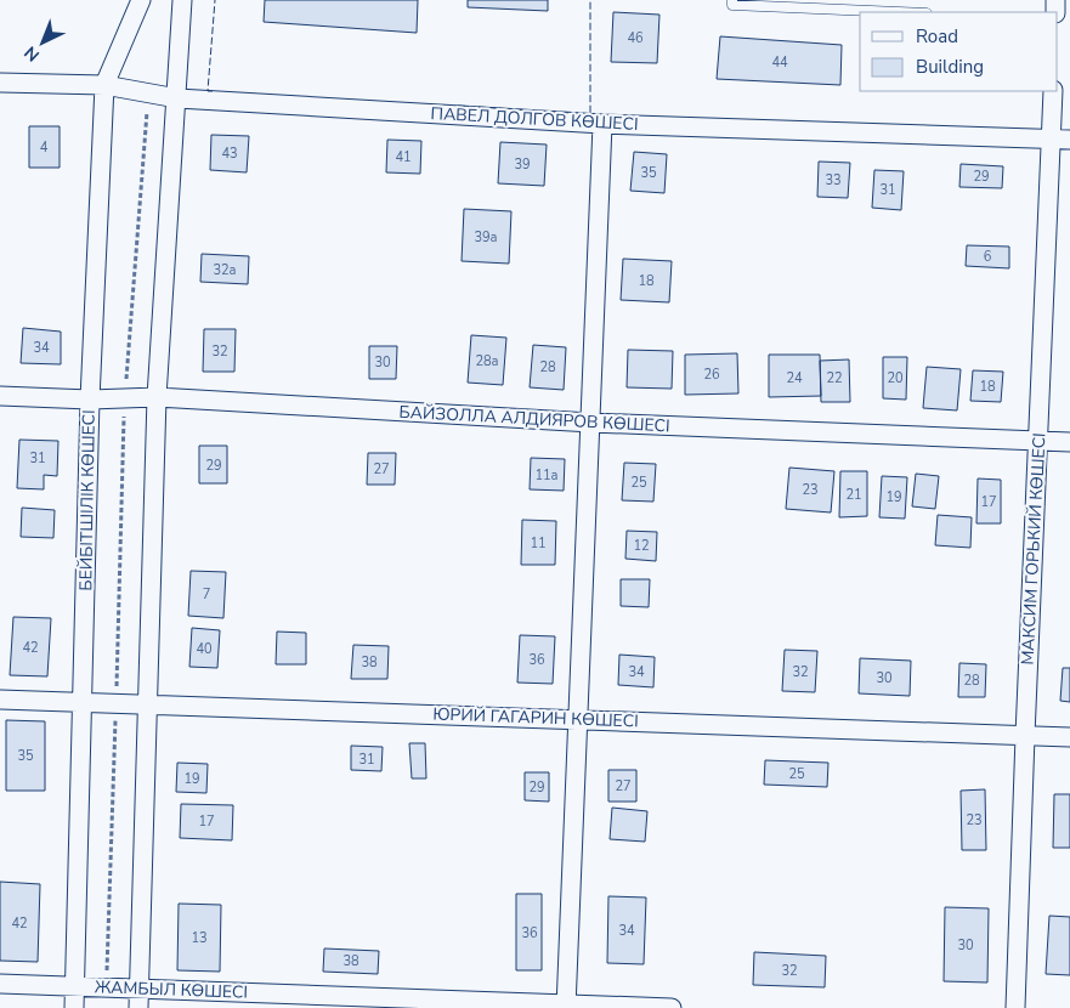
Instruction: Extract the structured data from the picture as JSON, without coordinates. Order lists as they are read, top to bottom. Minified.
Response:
{"streets":{"street":["ПАВЕЛ ДОЛГОВ КӨШЕСІ","БАЙЗОЛЛА АЛДИЯРОВ КӨШЕСІ","БЕЙБІТШІЛІК КӨШЕСІ","МАКСИМ ГОРЬКИЙ КӨШЕСІ","ЮРИЙ ГАГАРИН КӨШЕСІ","ЖАМБЫЛ КӨШЕСІ"]},"crossings":[["ПАВЕЛ ДОЛГОВ КӨШЕСІ","БЕЙБІТШІЛІК КӨШЕСІ"],["ПАВЕЛ ДОЛГОВ КӨШЕСІ","МАКСИМ ГОРЬКИЙ КӨШЕСІ"],["БАЙЗОЛЛА АЛДИЯРОВ КӨШЕСІ","БЕЙБІТШІЛІК КӨШЕСІ"],["БАЙЗОЛЛА АЛДИЯРОВ КӨШЕСІ","МАКСИМ ГОРЬКИЙ КӨШЕСІ"],["БЕЙБІТШІЛІК КӨШЕСІ","ЮРИЙ ГАГАРИН КӨШЕСІ"],["БЕЙБІТШІЛІК КӨШЕСІ","ЖАМБЫЛ КӨШЕСІ"],["МАКСИМ ГОРЬКИЙ КӨШЕСІ","ЮРИЙ ГАГАРИН КӨШЕСІ"]],"house_numbers":["46","44","4","43","41","39","35","29","33","31","39а","6","32а","18","34","32","28а","30","28","26","24","22","20","18","31","29","27","11а","25","23","21","19","17","11","12","7","42","40","36","38","34","32","30","28","35","31","25","19","27","29","23","17","42","34","36","13","30","38","32"],"legend":["Road","Building"],"north":"bottom left"}
